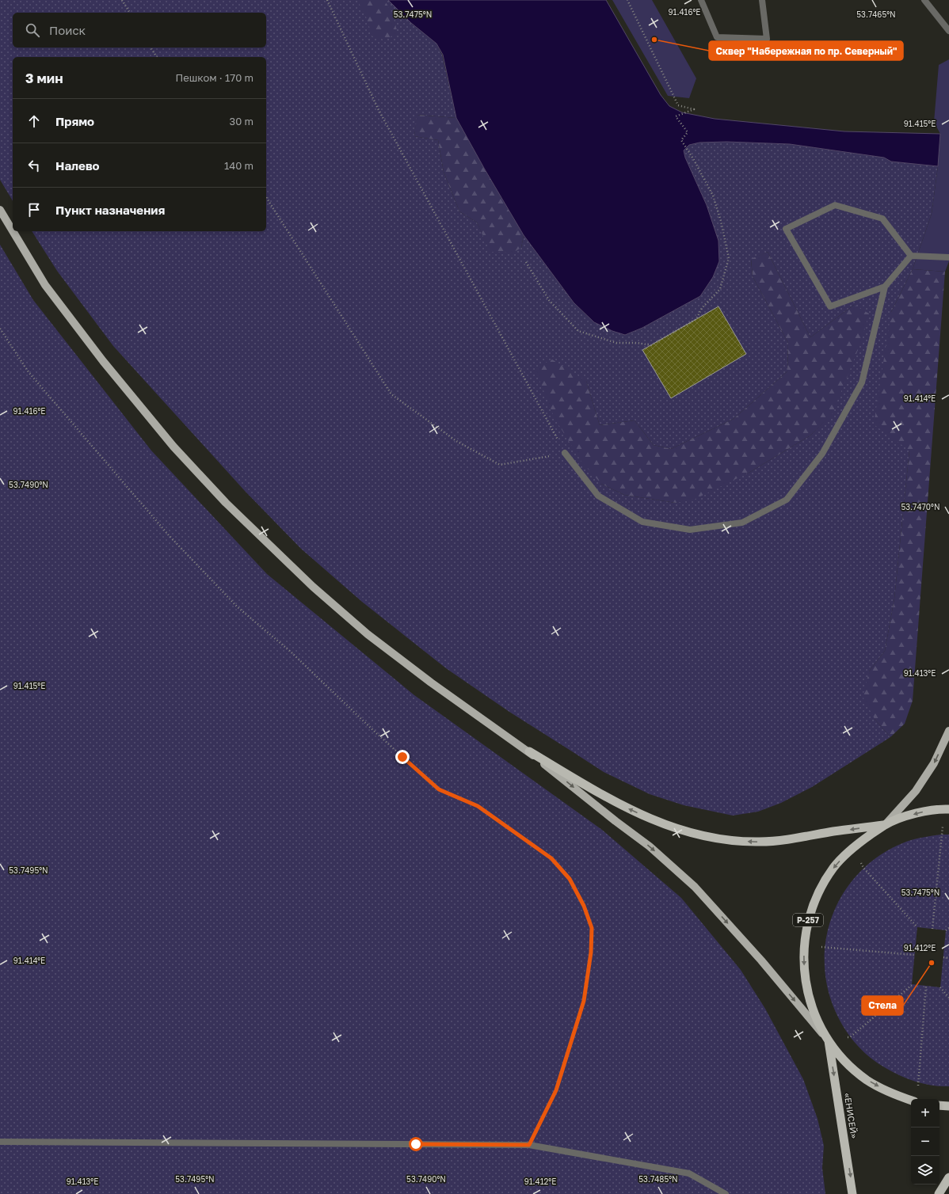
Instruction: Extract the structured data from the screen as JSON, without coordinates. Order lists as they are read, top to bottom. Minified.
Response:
{"streets":{"highway":["Р-257","«ЕНИСЕЙ»"]},"places":["Сквер \"Набережная по пр. Северный\"","Стела"],"page":{"search":"Поиск","heading":["3 мин","Пешком · 170 m"],"list":[["Прямо","30 m"],["Налево","140 m"],"Пункт назначения"],"map_buttons":["+","−"]},"coordinates":["91.416°E","53.7465°N","53.7475°N","91.415°E","91.414°E","53.7490°N","53.7470°N","91.413°E","53.7495°N","91.412°E","53.7485°N"]}
